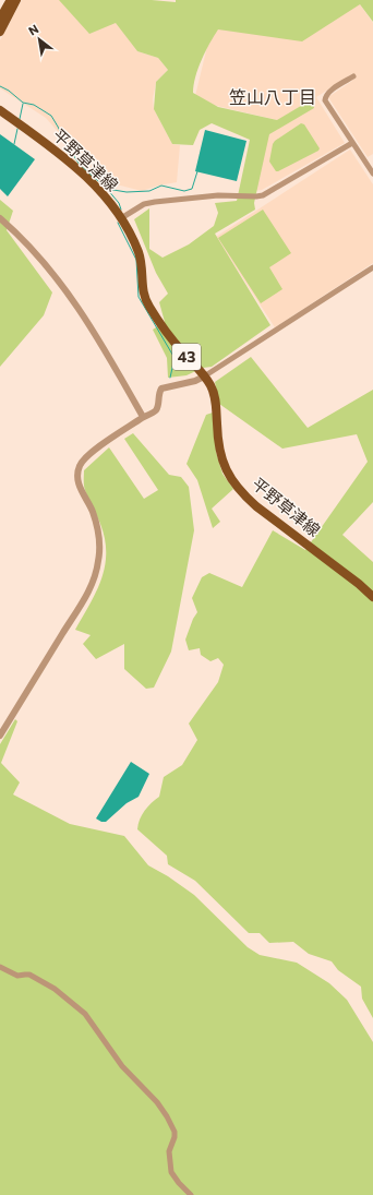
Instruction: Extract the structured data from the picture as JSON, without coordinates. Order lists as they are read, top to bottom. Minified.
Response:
{"streets":{"main road":["平野草津線","43"]},"districts":["笠山八丁目"],"north":"top left"}
